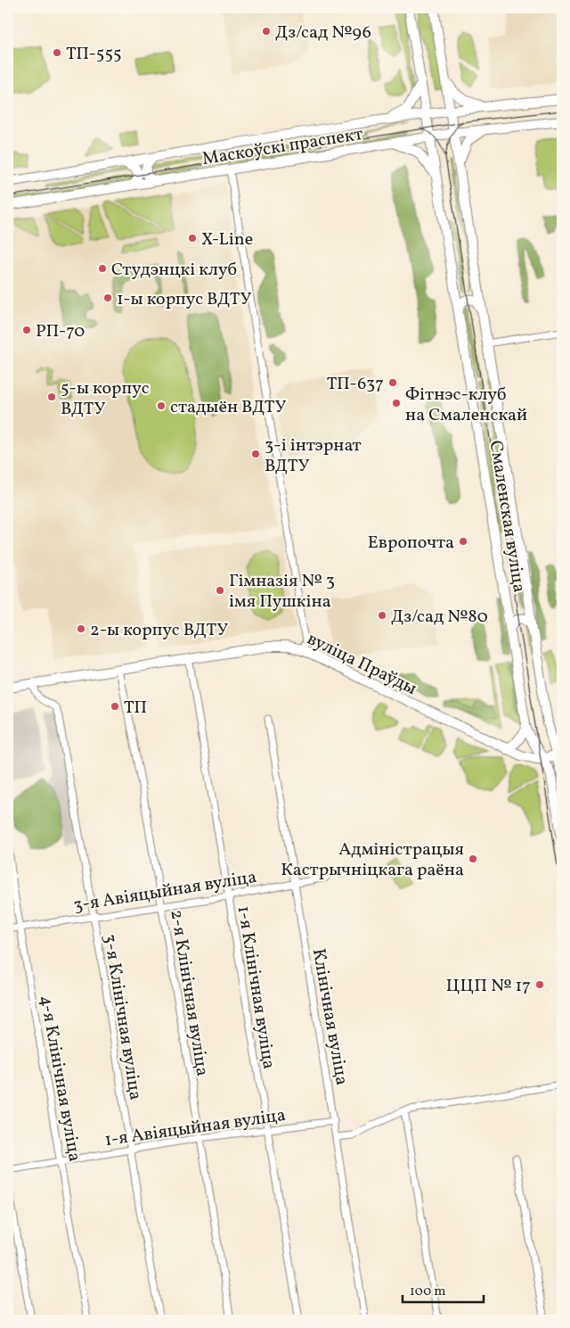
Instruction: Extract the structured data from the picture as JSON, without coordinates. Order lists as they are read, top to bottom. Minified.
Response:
{"streets":{"main road":["Маскоўскі праспект","Смаленская вуліца","вуліца Праўды"],"street":["3-я Авіяцыйная вуліца","1-я Клінічная вуліца","2-я Клінічная вуліца","3-я Клінічная вуліца","Клінічная вуліца","4-я Клінічная вуліца","1-я Авіяцыйная вуліца"]},"crossings":[["Маскоўскі праспект","Смаленская вуліца"],["Смаленская вуліца","вуліца Праўды"],["вуліца Праўды","1-я Клінічная вуліца"],["вуліца Праўды","2-я Клінічная вуліца"],["вуліца Праўды","3-я Клінічная вуліца"],["3-я Авіяцыйная вуліца","1-я Клінічная вуліца"],["3-я Авіяцыйная вуліца","2-я Клінічная вуліца"],["3-я Авіяцыйная вуліца","3-я Клінічная вуліца"],["3-я Авіяцыйная вуліца","Клінічная вуліца"],["3-я Авіяцыйная вуліца","4-я Клінічная вуліца"],["1-я Клінічная вуліца","1-я Авіяцыйная вуліца"],["2-я Клінічная вуліца","1-я Авіяцыйная вуліца"],["3-я Клінічная вуліца","1-я Авіяцыйная вуліца"],["Клінічная вуліца","1-я Авіяцыйная вуліца"],["4-я Клінічная вуліца","1-я Авіяцыйная вуліца"]],"places":["Дз/сад №96","ТП-555","X-Line","Студэнцкі клуб","1-ы корпус ВДТУ","РП-70","ТП-637","5-ы корпус ВДТУ","Фітнэс-клуб на Смаленскай","стадыён ВДТУ","3-і інтэрнат ВДТУ","Европочта","Гімназія № 3 імя Пушкіна","Дз/сад №80","2-ы корпус ВДТУ","ТП","Адміністрацыя Кастрычніцкага раёна","ЦЦП № 17"],"scale_bar":"100 m"}
